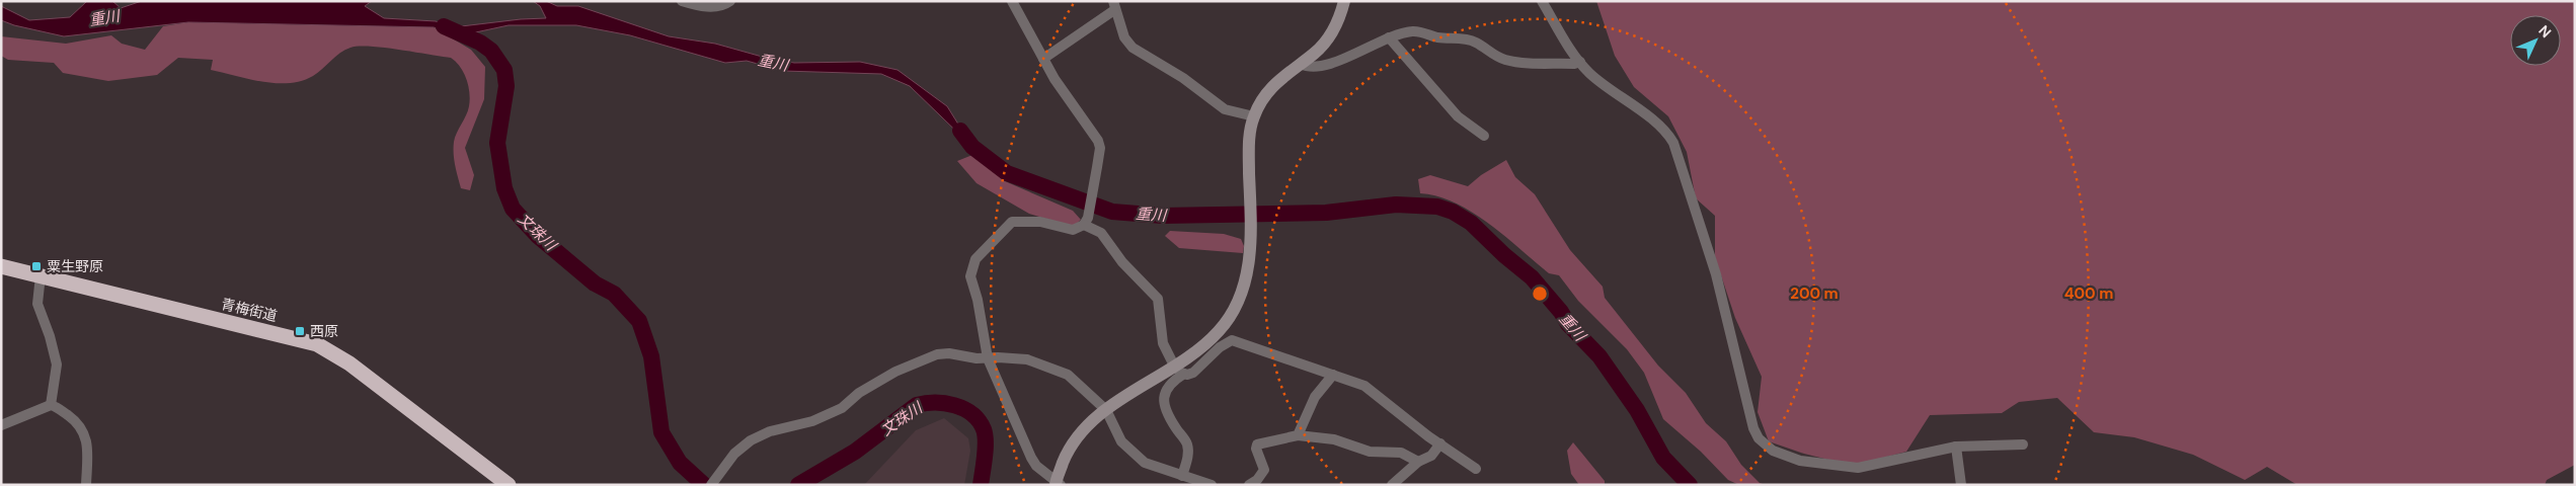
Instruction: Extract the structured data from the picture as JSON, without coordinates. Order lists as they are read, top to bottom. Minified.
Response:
{"streets":{"highway":["青梅街道"]},"water":["重川","文珠川"],"places":{"transit":["粟生野原","西原"]},"north":"top right","rings":["200 m","400 m"]}
